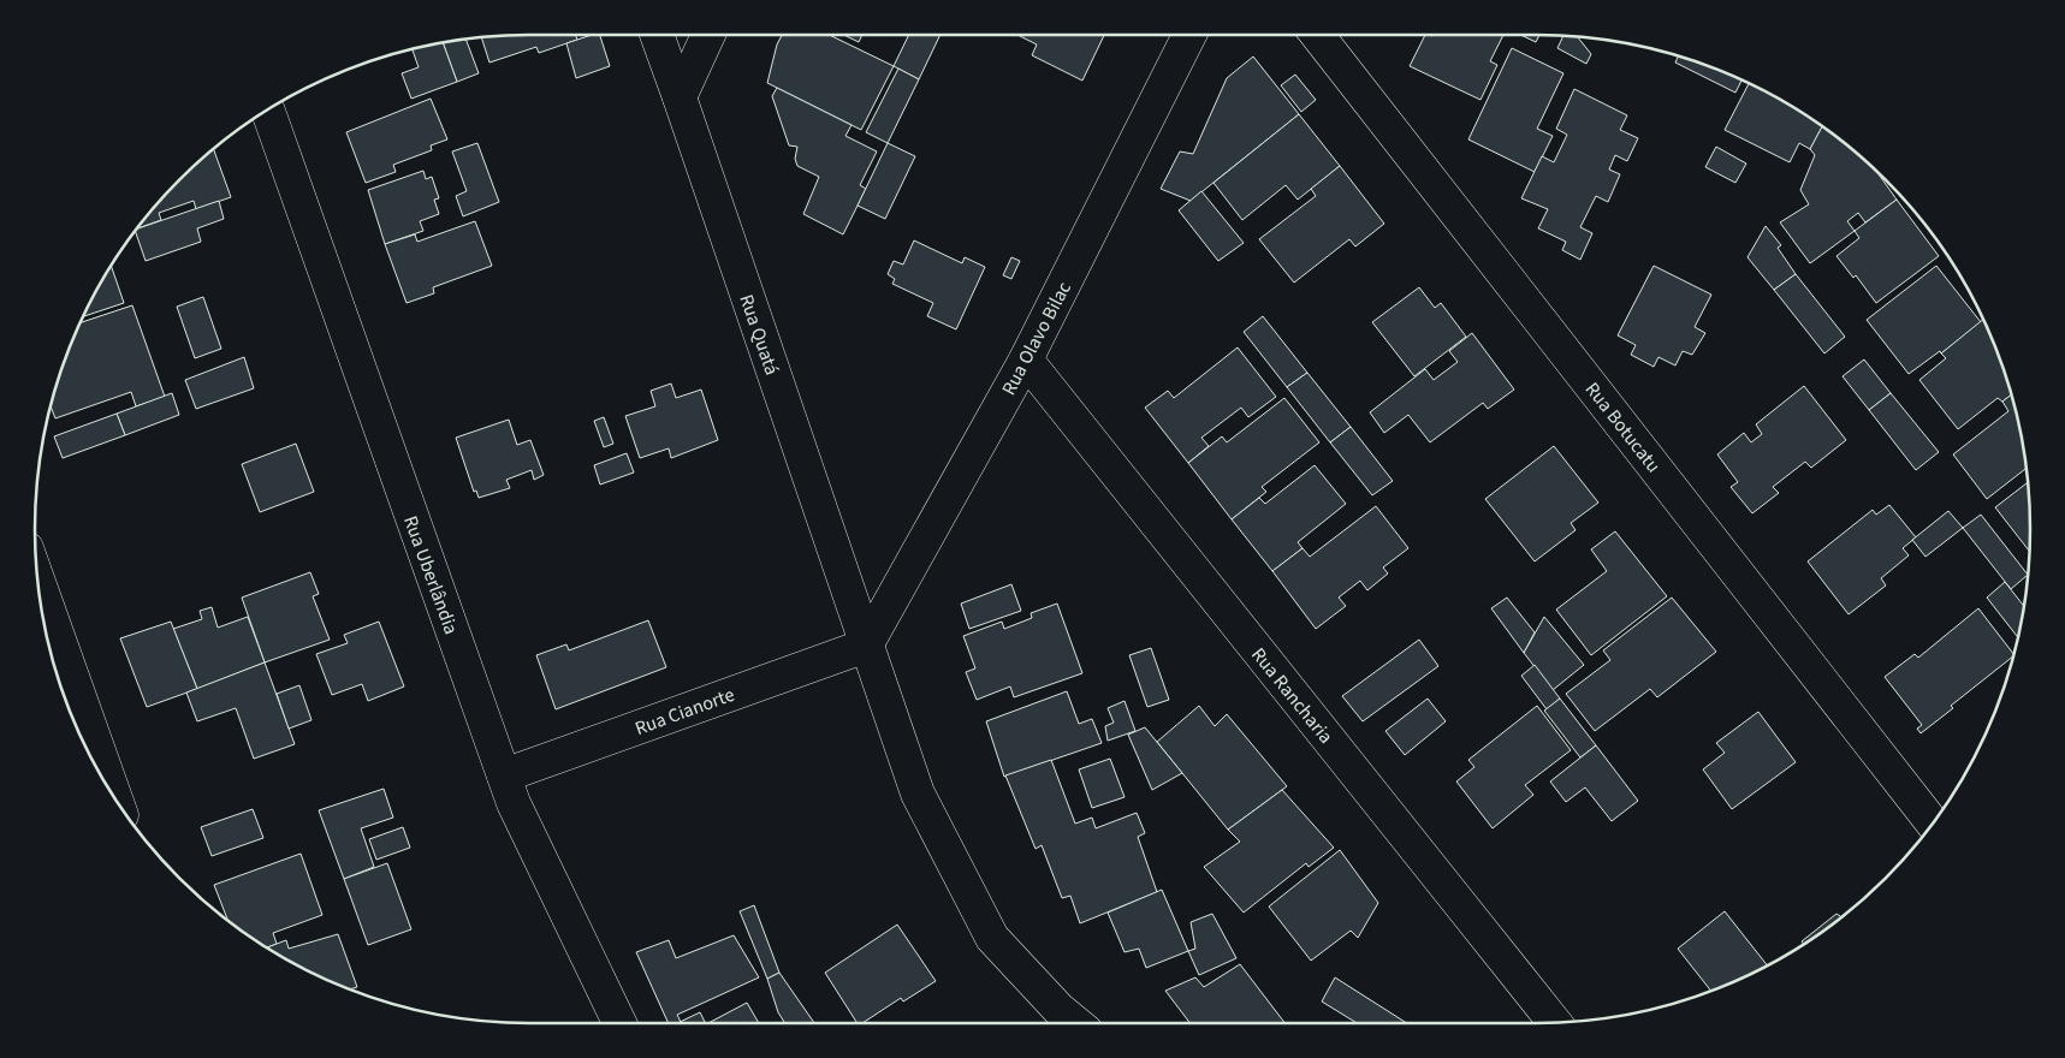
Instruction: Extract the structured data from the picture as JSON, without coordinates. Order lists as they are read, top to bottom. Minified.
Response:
{"streets":{"street":["Rua Quatá","Rua Olavo Bilac","Rua Botucatu","Rua Uberlândia","Rua Rancharia","Rua Cianorte"]},"crossings":[["Rua Quatá","Rua Olavo Bilac"],["Rua Quatá","Rua Cianorte"],["Rua Olavo Bilac","Rua Rancharia"],["Rua Olavo Bilac","Rua Cianorte"],["Rua Uberlândia","Rua Cianorte"]]}
